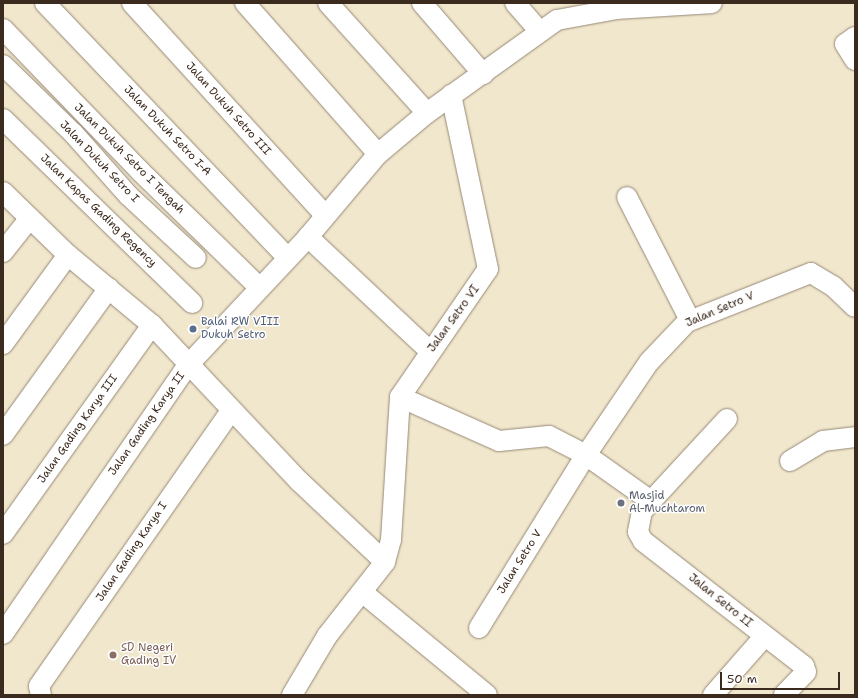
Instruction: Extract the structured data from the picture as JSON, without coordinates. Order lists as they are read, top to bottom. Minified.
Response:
{"streets":{"street":["Jalan Dukuh Setro III","Jalan Dukuh Setro I-A","Jalan Dukuh Setro I Tengah","Jalan Dukuh Setro I","Jalan Kapas Gading Regency","Jalan Setro V","Jalan Setro VI","Jalan Gading Karya II","Jalan Gading Karya III","Jalan Gading Karya I","Jalan Setro II"]},"crossings":[["Jalan Gading Karya II","Jalan Gading Karya III"]],"places":["Balai RW VIII Dukuh Setro","Masjid Al-Muchtarom","SD Negeri Gading IV"],"scale_bar":"50 m"}
